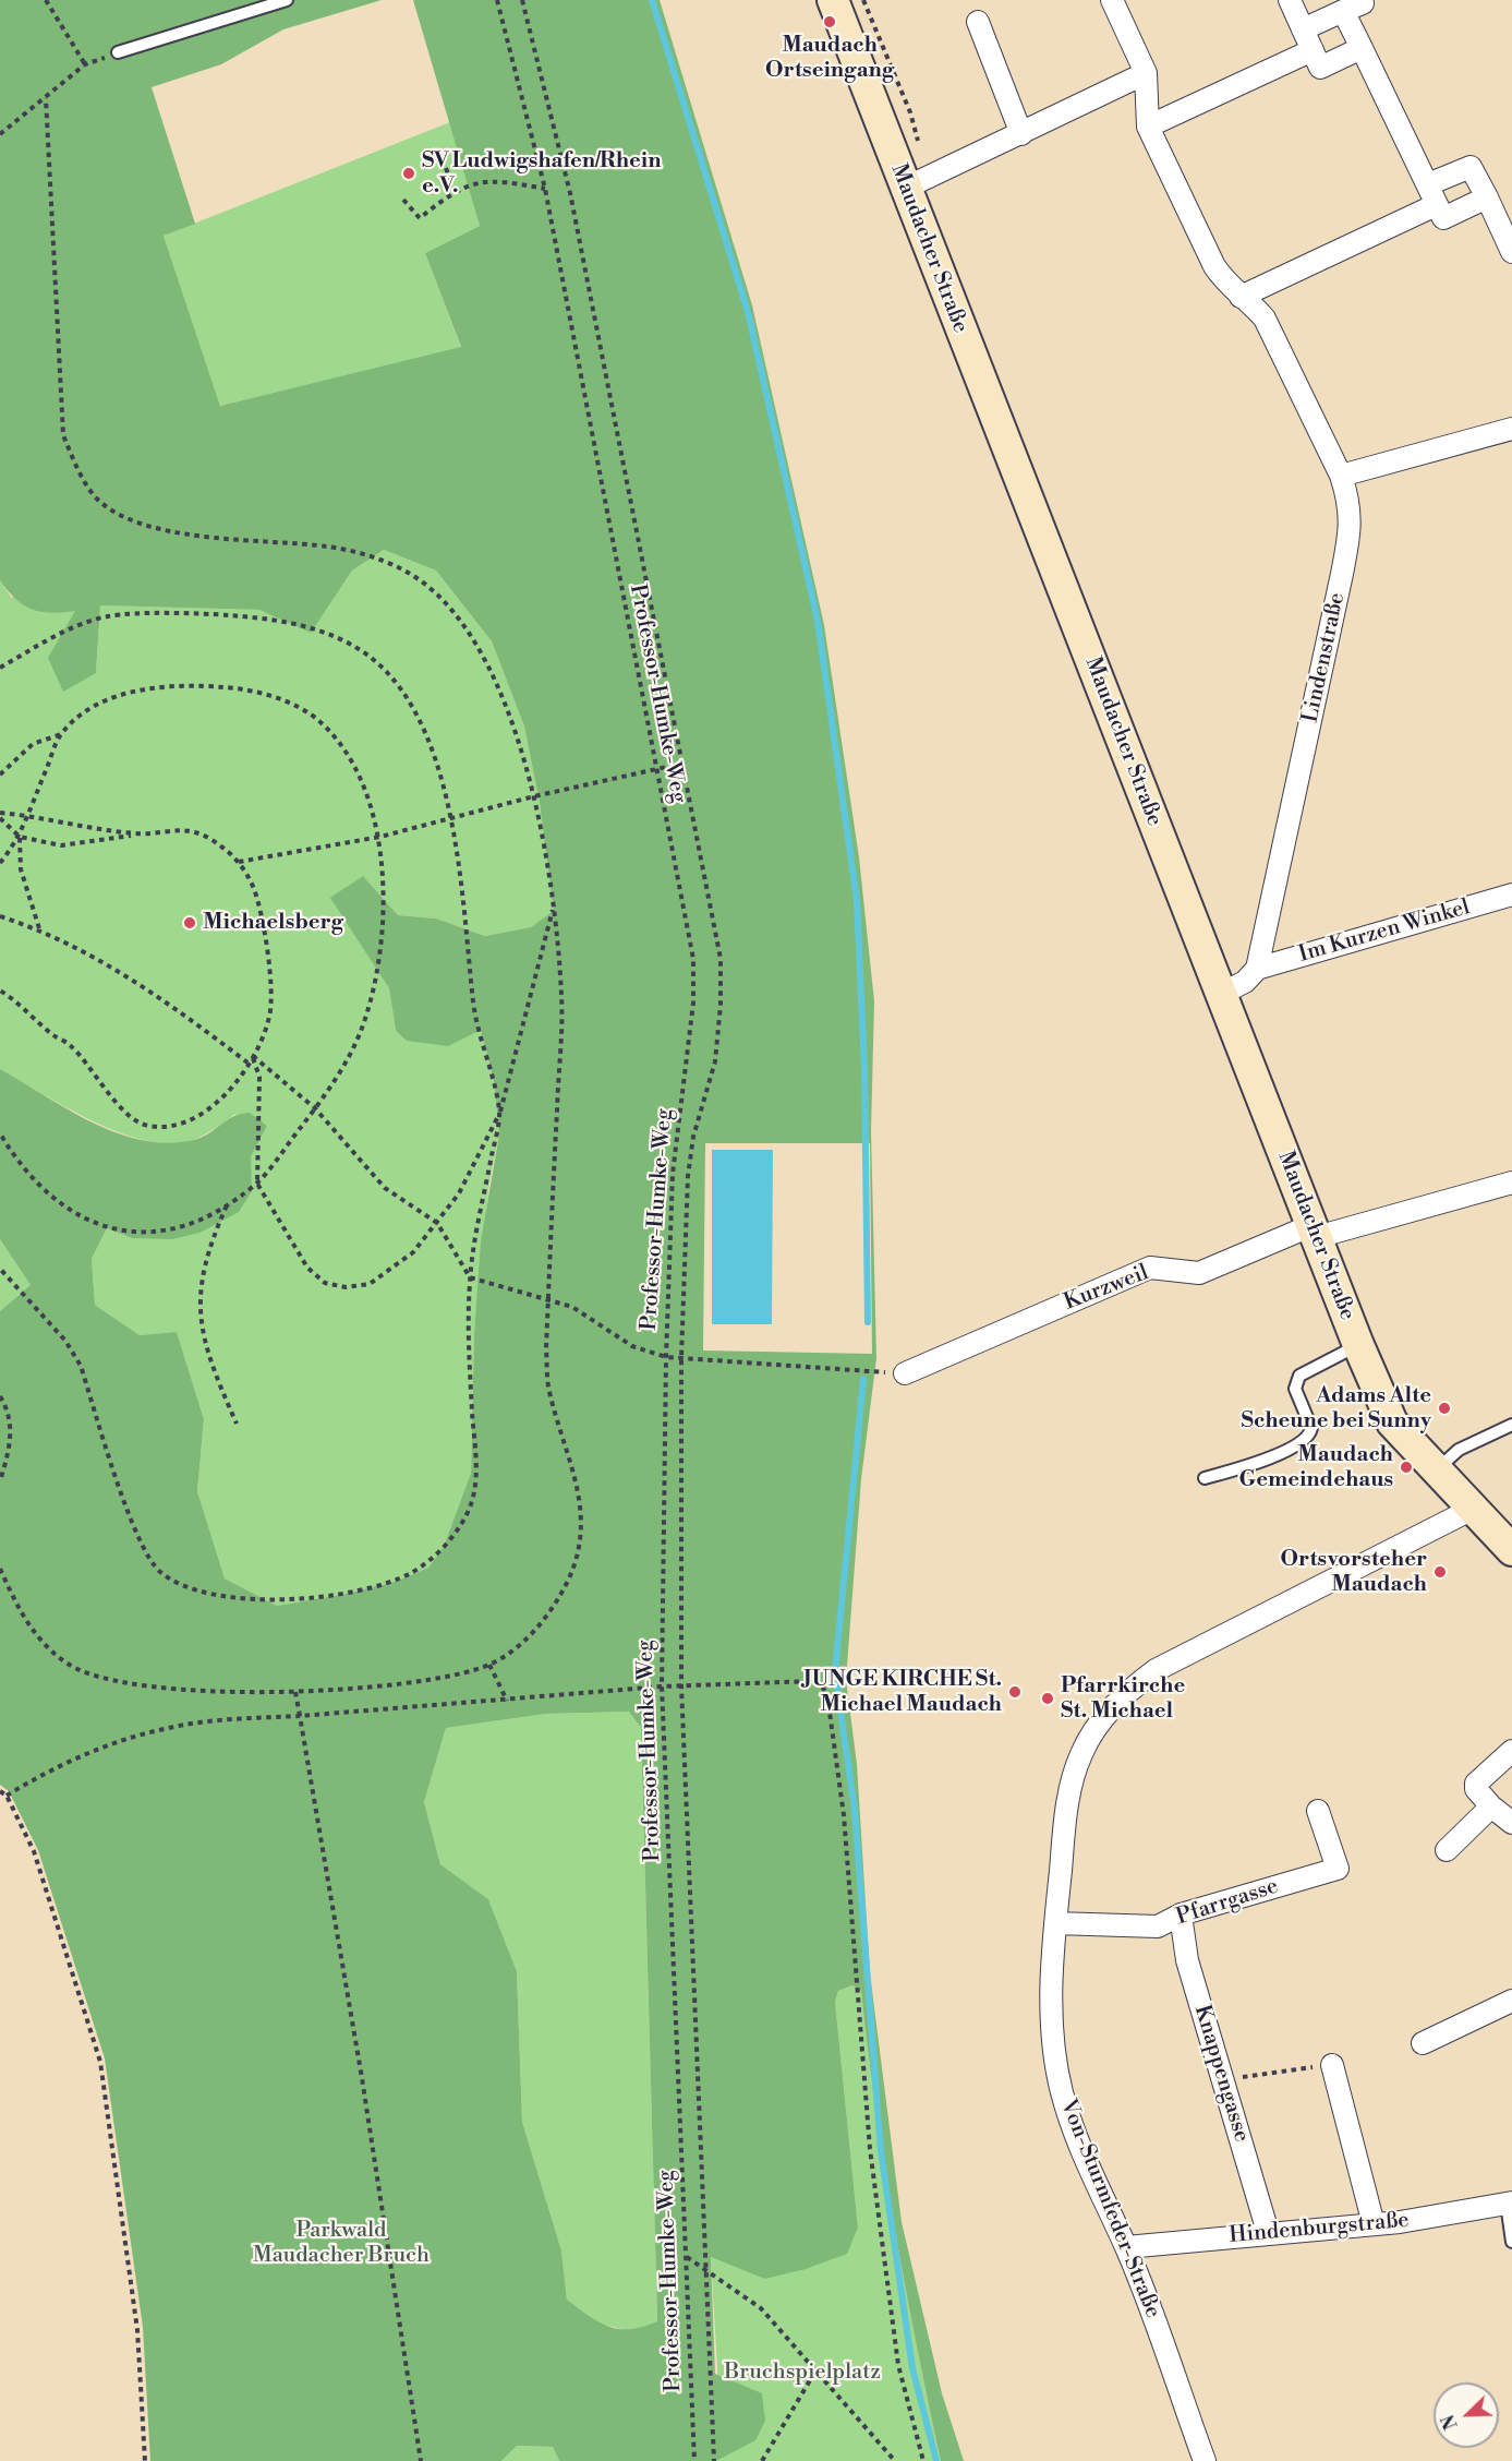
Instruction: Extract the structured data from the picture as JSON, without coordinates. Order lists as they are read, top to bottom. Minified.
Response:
{"streets":{"street":["Maudacher Straße","Lindenstraße","Im Kurzen Winkel","Kurzweil","Pfarrgasse","Knappengasse","Von-Sturmfeder-Straße","Hindenburgstraße"],"path":["Professor-Humke-Weg"]},"crossings":[["Maudacher Straße","Kurzweil"],["Maudacher Straße","Von-Sturmfeder-Straße"],["Lindenstraße","Im Kurzen Winkel"],["Pfarrgasse","Knappengasse"],["Pfarrgasse","Von-Sturmfeder-Straße"],["Knappengasse","Hindenburgstraße"],["Von-Sturmfeder-Straße","Hindenburgstraße"]],"parks":["Parkwald Maudacher Bruch","Bruchspielplatz"],"places":["Maudach Ortseingang","SV Ludwigshafen/Rhein e.V.","Michaelsberg","Adams Alte Scheune bei Sunny","Maudach Gemeindehaus","Ortsvorsteher Maudach","JUNGE KIRCHE St. Michael Maudach","Pfarrkirche St. Michael"],"north":"bottom left"}
